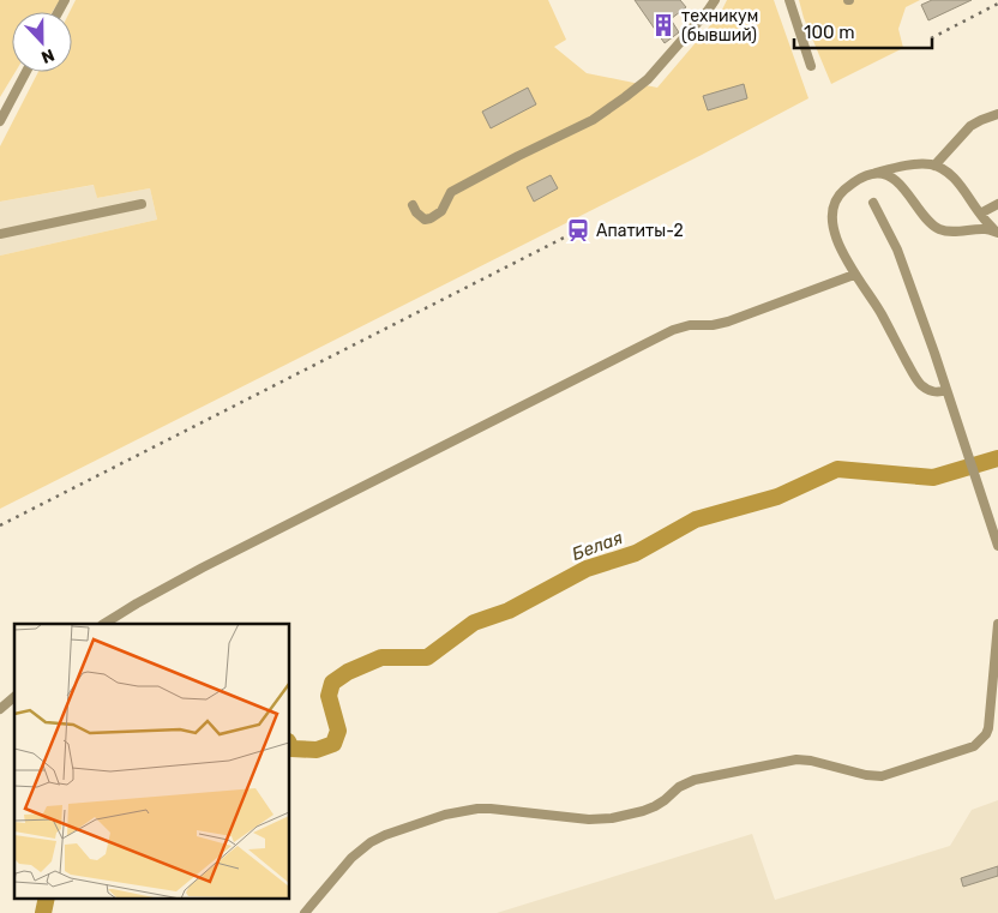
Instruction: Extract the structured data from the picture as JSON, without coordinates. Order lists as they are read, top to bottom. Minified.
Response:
{"water":["Белая"],"places":{"building":["техникум (бывший)"],"station":["Апатиты-2"]},"scale_bar":"100 m","north":"bottom"}
